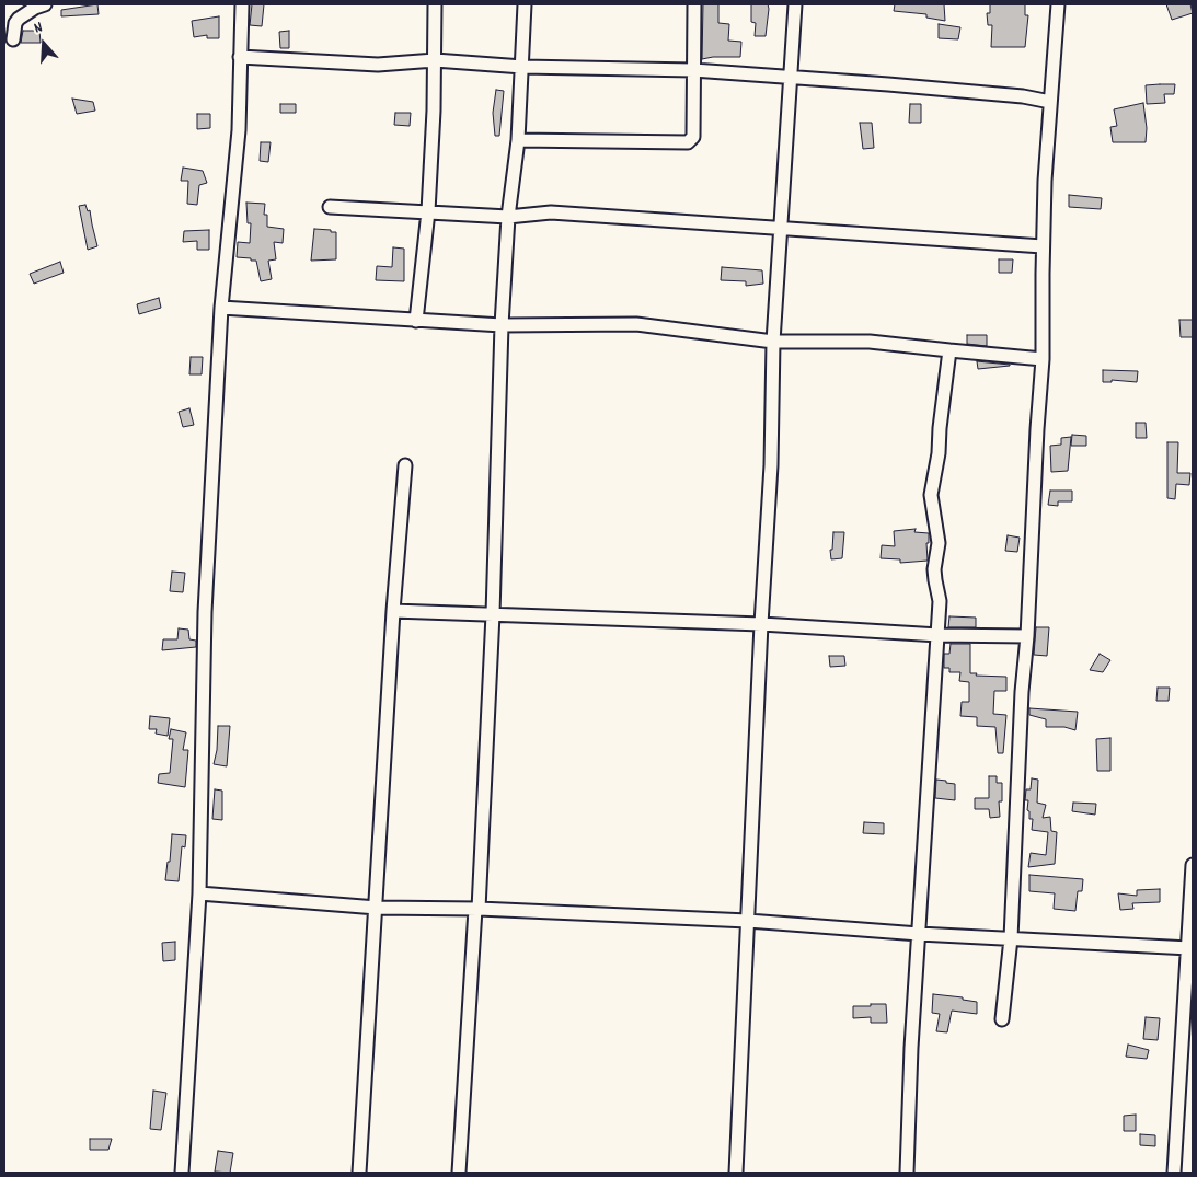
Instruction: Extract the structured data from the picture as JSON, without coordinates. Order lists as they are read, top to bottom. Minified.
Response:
{"north":"top"}
